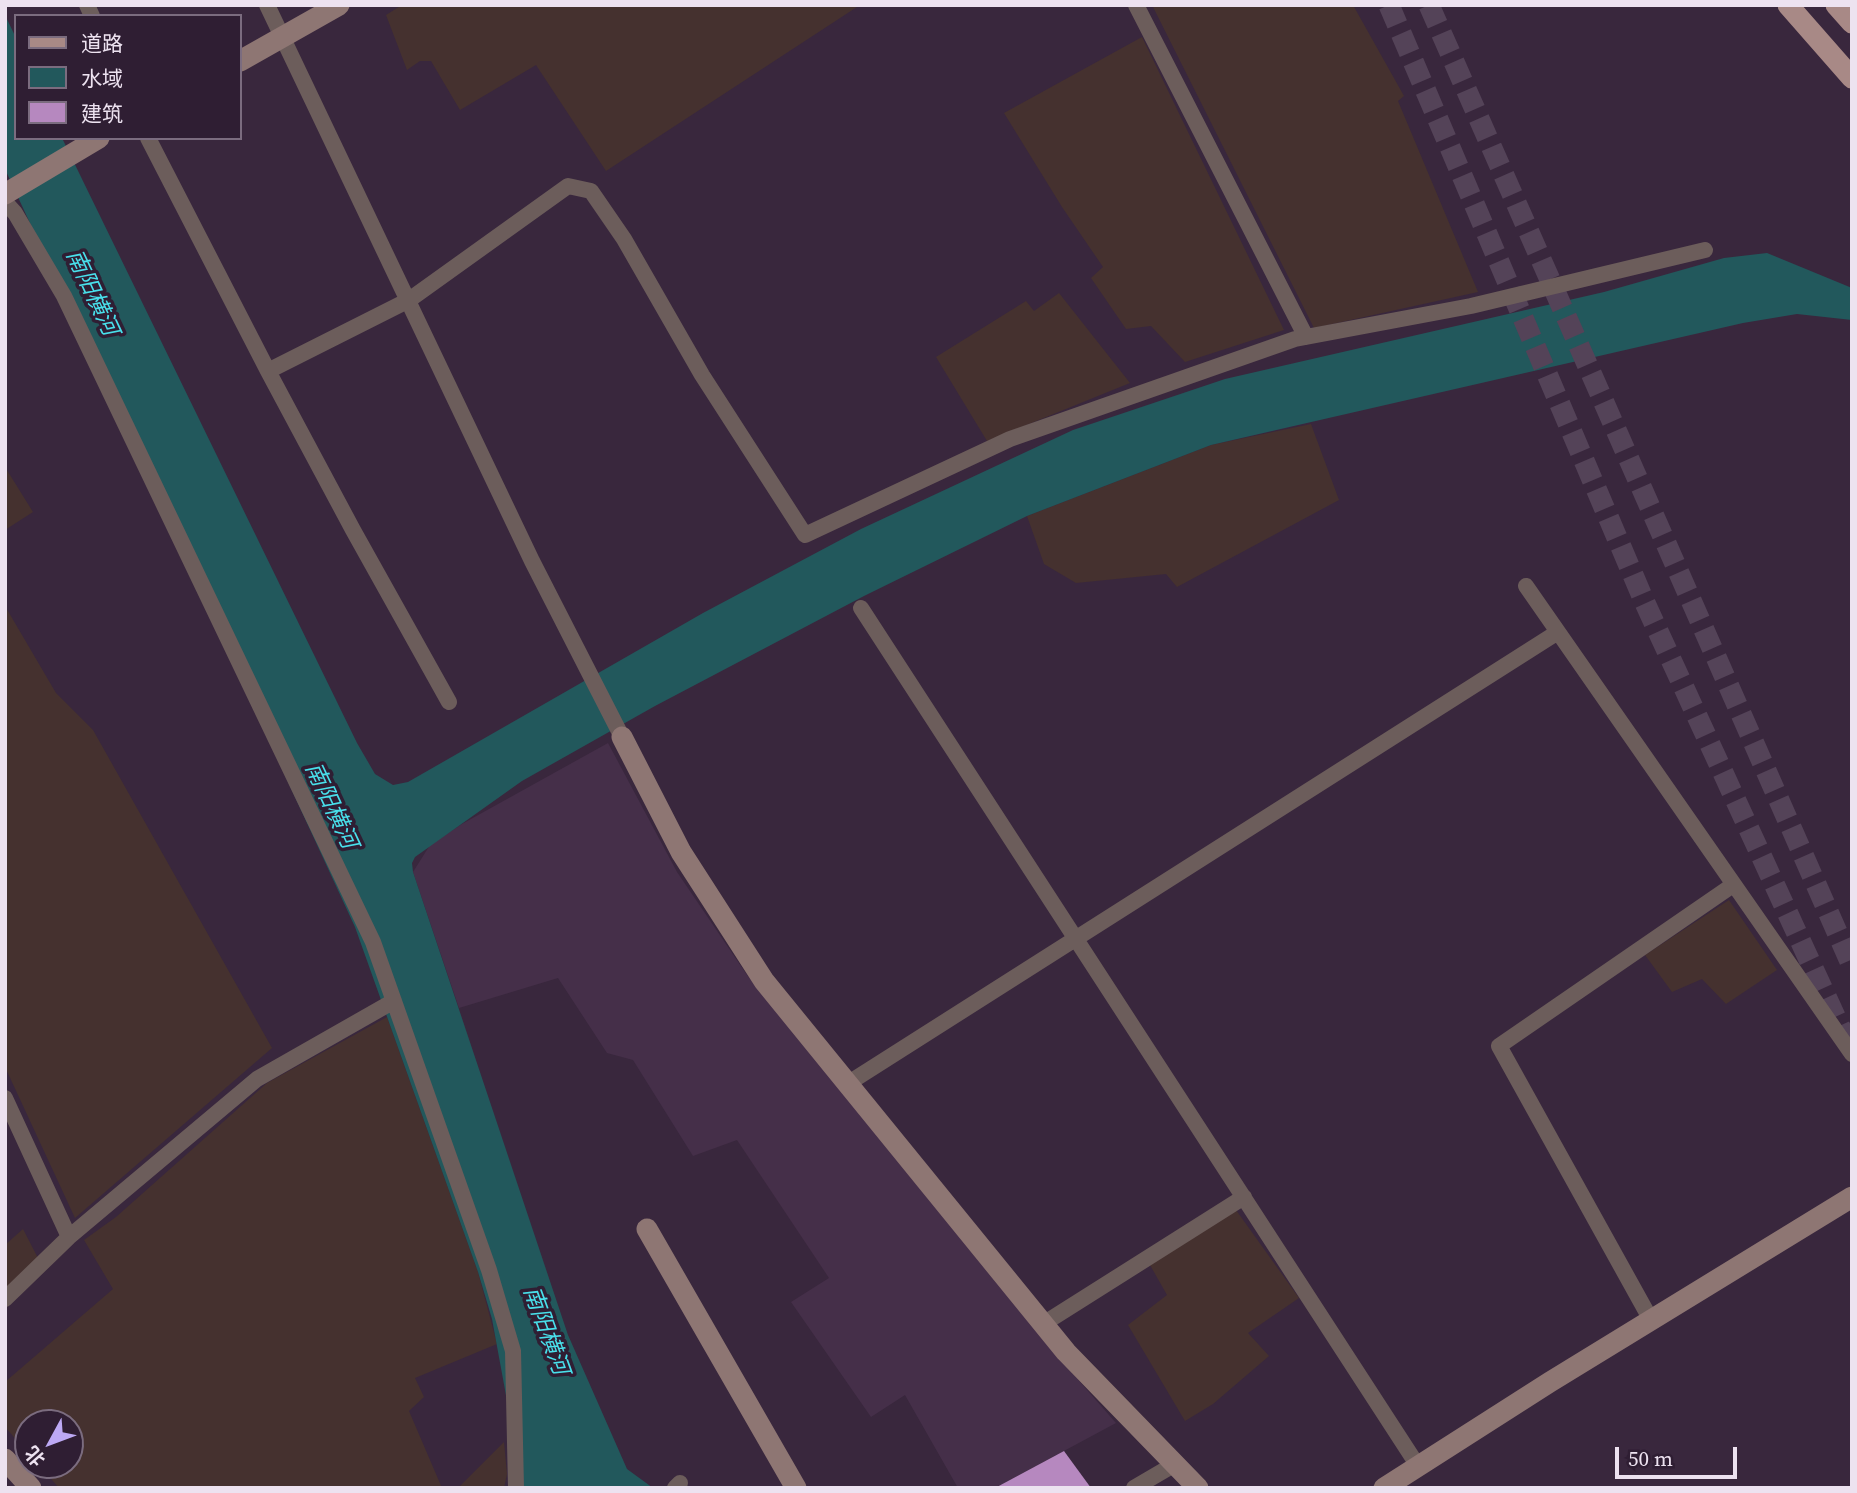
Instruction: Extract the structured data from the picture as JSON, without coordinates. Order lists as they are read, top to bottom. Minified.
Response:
{"water":["南阳横河"],"legend":["道路","水域","建筑"],"scale_bar":"50 m","north":"bottom left"}
